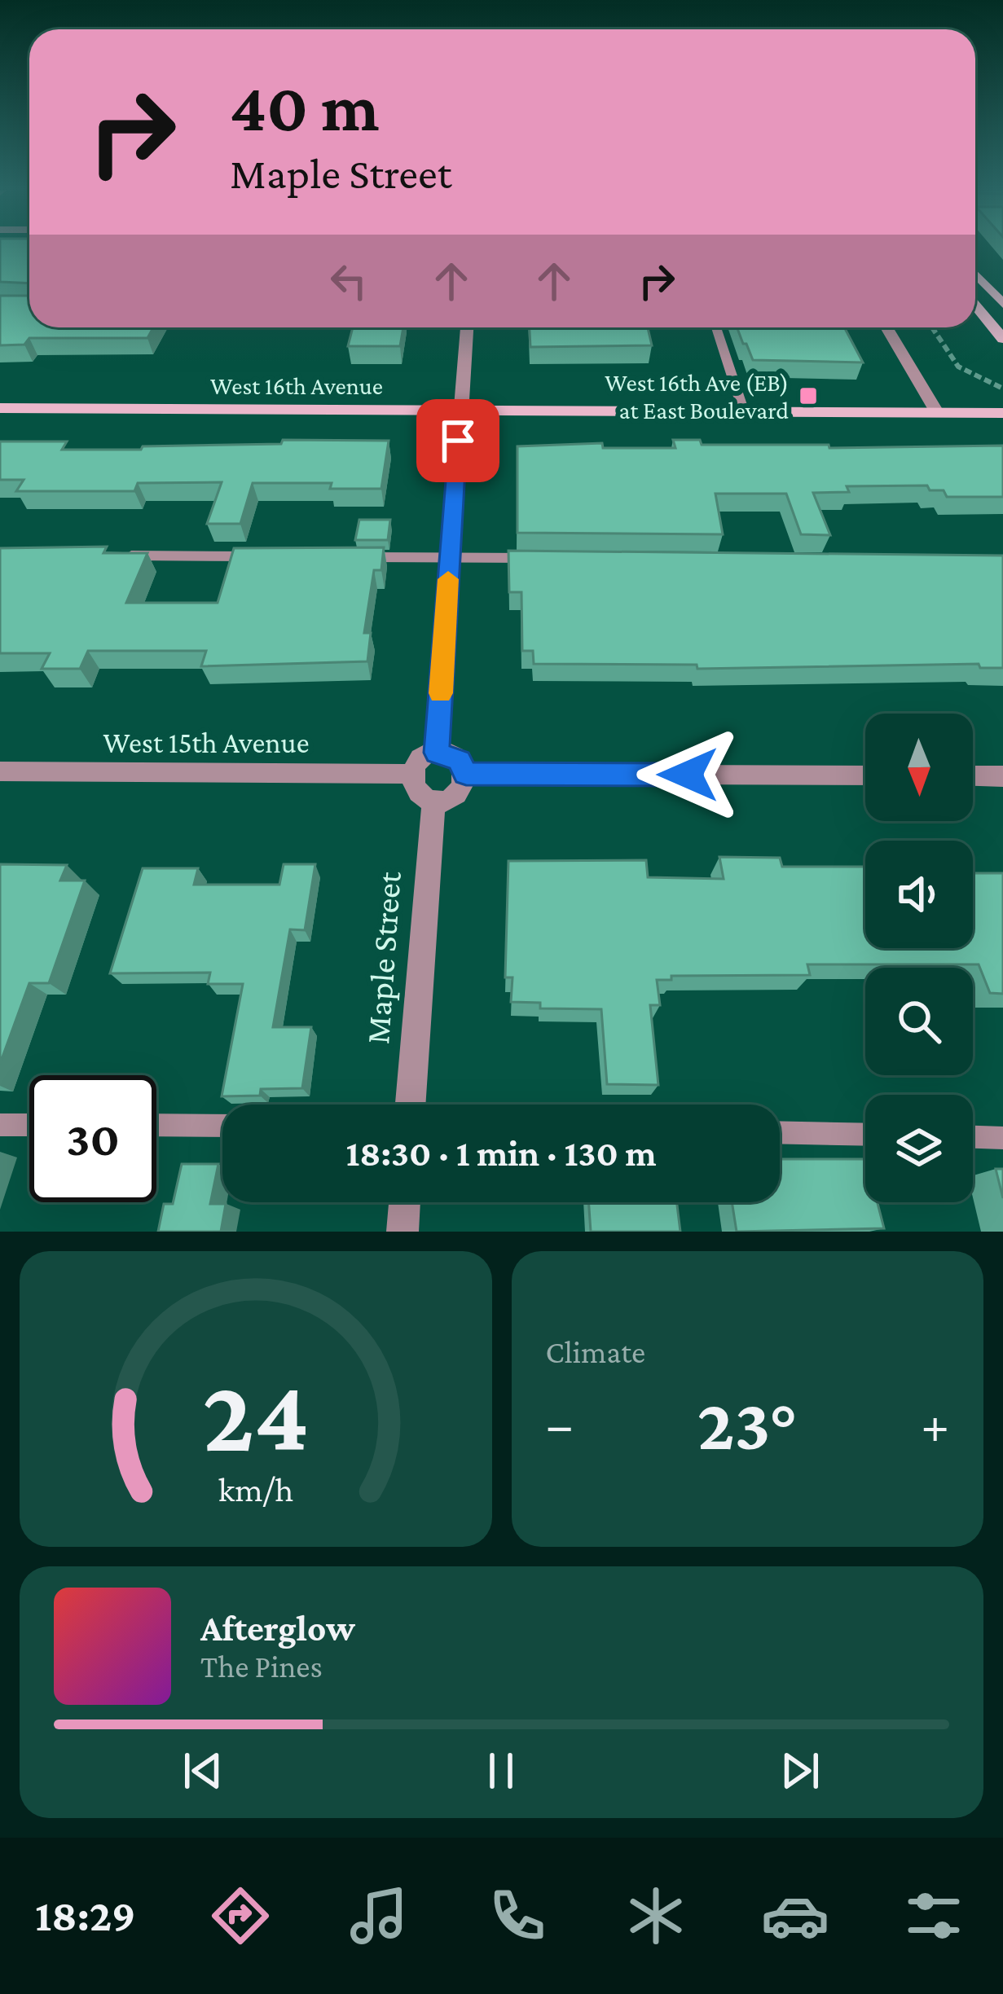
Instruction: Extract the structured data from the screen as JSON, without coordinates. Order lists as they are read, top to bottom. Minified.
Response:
{"streets":{"main road":["West 16th Avenue"],"street":["West 15th Avenue","Maple Street"]},"crossings":[["West 15th Avenue","Maple Street"]],"places":{"transit":["West 16th Ave (EB) at East Boulevard"]},"north":"bottom","page":{"turn":["40 m","Maple Street"],"limit":"30","trip":"18:30 · 1 min · 130 m","tile":"Climate","heat":["−","23°","+"],"song":["Afterglow","The Pines"],"tabs":"18:29","gauge":["24","km/h"]}}
